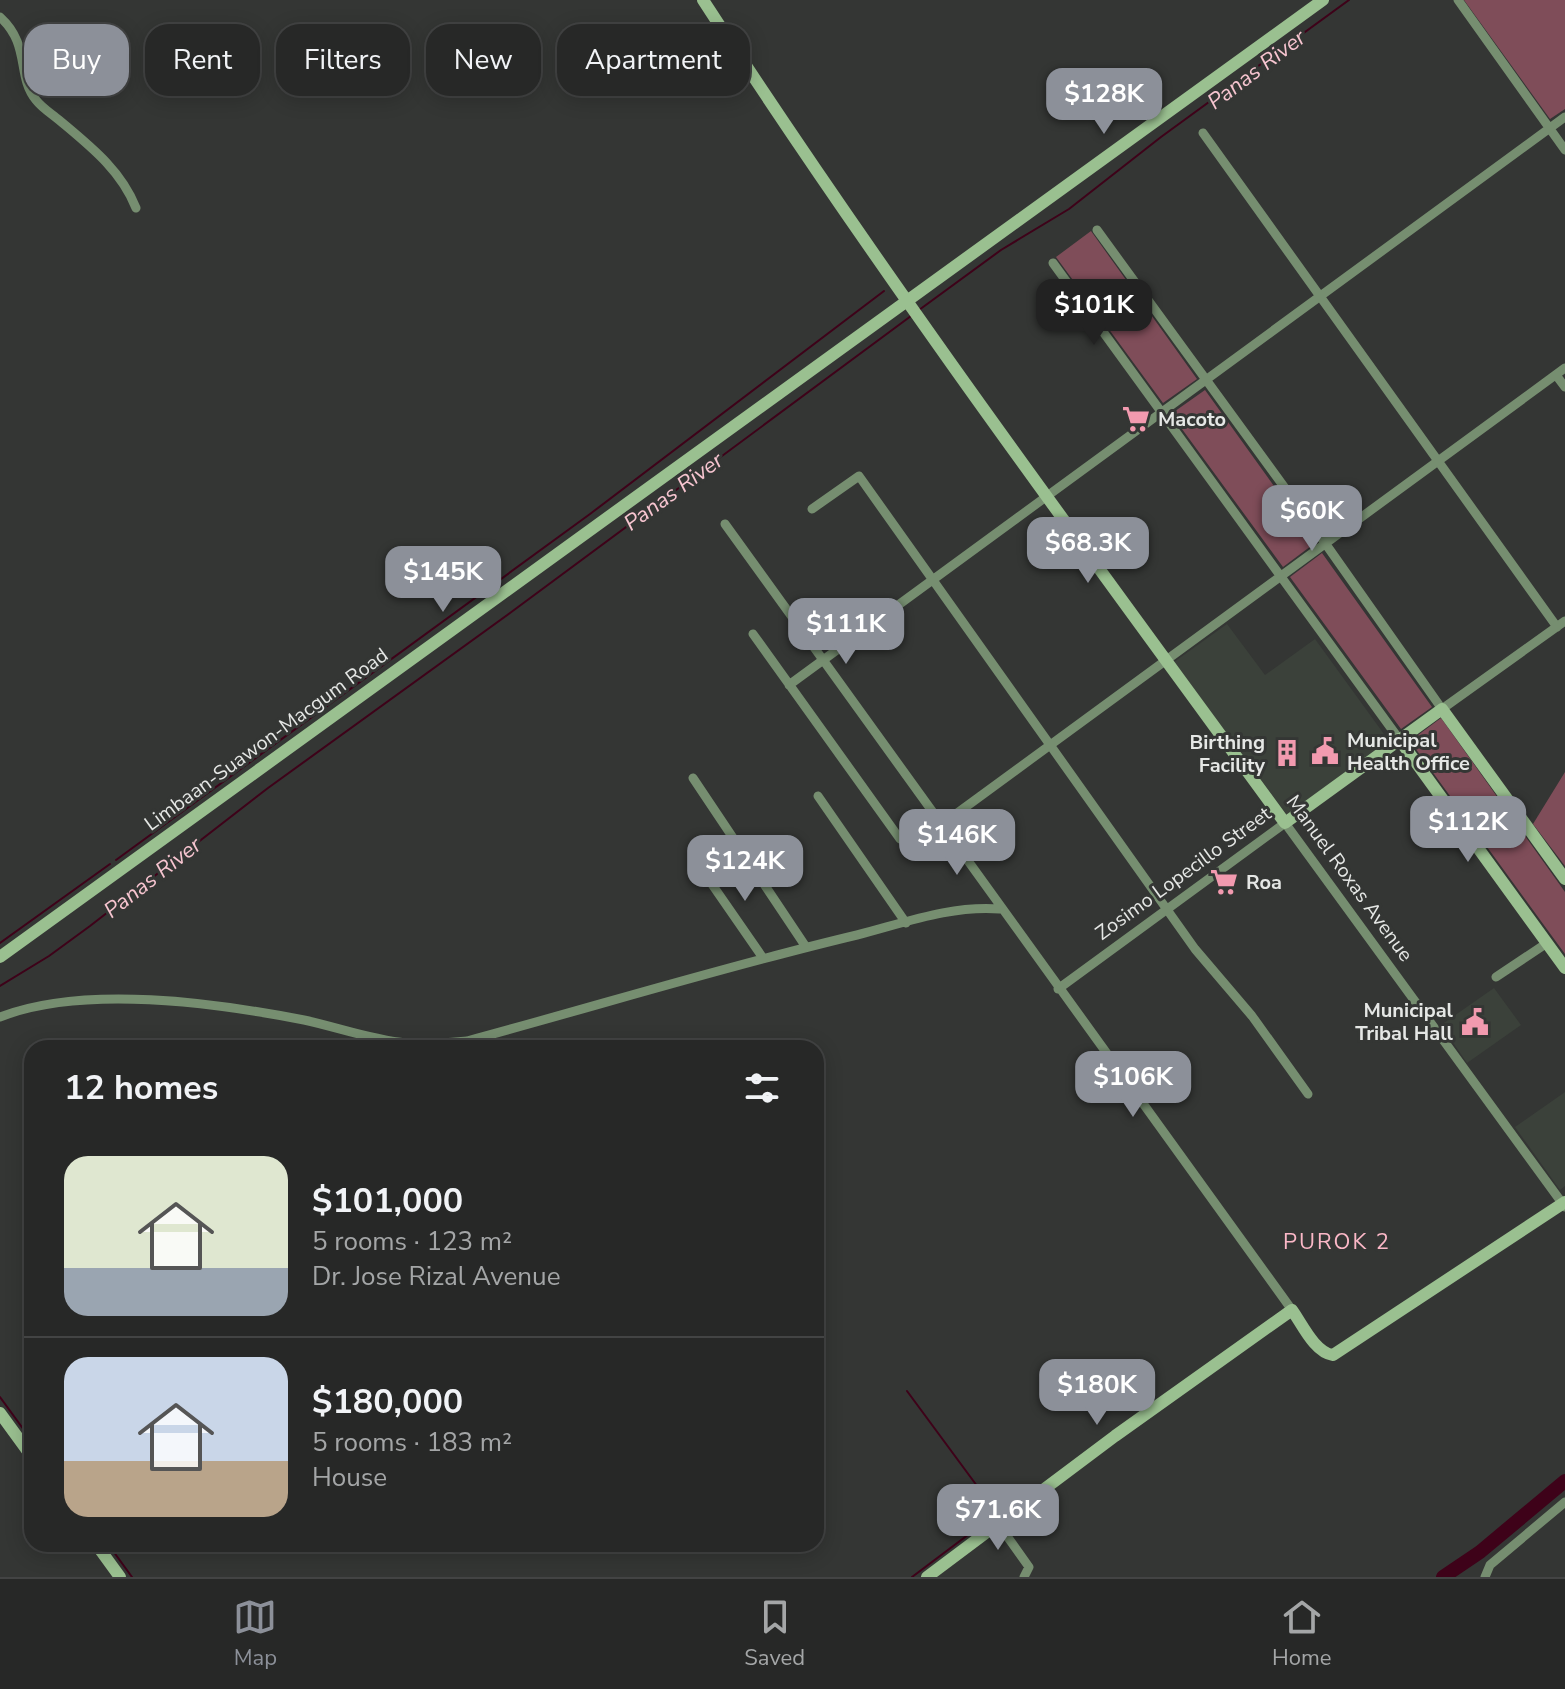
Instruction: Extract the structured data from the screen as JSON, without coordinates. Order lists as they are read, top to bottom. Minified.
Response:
{"streets":{"street":["Limbaan-Suawon-Macgum Road","Zosimo Lopecillo Street","Manuel Roxas Avenue"]},"crossings":[["Limbaan-Suawon-Macgum Road","Manuel Roxas Avenue"],["Zosimo Lopecillo Street","Manuel Roxas Avenue"]],"districts":["PUROK 2"],"water":["Panas River"],"places":{"supermarket":["Macoto","Roa"],"public building":["Municipal Health Office","Municipal Tribal Hall"],"building":["Birthing Facility"]},"page":{"chip":["Buy","Rent","Filters","New","Apartment"],"price":["$128K","$101K","$60K","$68.3K","$145K","$111K","$112K","$146K","$124K","$106K","$180K","$71.6K"],"heading":"12 homes","list":[{"name":"$101,000","note":"5 rooms · 123 m² · Dr. Jose Rizal Avenue"},{"name":"$180,000","note":"5 rooms · 183 m² · House"}],"tabs":["Map","Saved","Home"]}}
